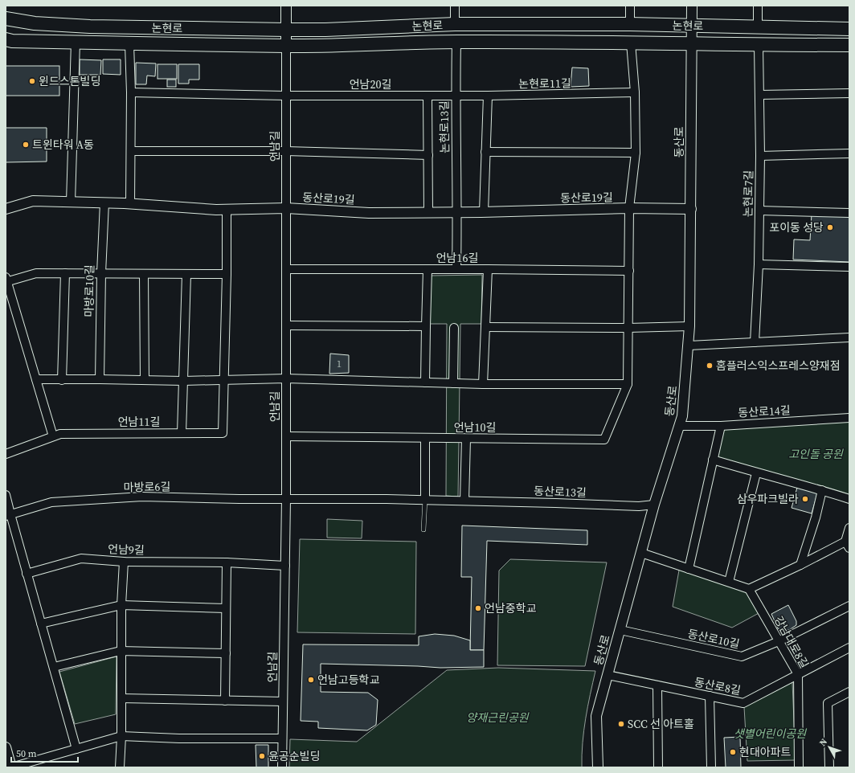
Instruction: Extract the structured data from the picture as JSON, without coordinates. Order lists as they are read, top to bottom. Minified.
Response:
{"streets":{"main road":["논현로"],"street":["논현로11길","언남20길","논현로13길","동산로","언남길","논현로7길","동산로19길","언남16길","마방로10길","동산로14길","언남11길","언남10길","마방로6길","동산로13길","언남9길","동산로10길","강남대로8길","동산로8길"]},"crossings":[["논현로","논현로13길"],["논현로","동산로"],["논현로","언남길"],["논현로","논현로7길"],["논현로11길","언남20길"],["논현로11길","논현로13길"],["언남20길","논현로13길"],["언남20길","언남길"],["논현로13길","동산로19길"],["동산로","동산로19길"],["동산로","동산로14길"],["동산로","동산로13길"],["동산로","동산로10길"],["동산로","동산로8길"],["언남길","동산로19길"],["언남길","언남16길"],["언남길","언남10길"],["언남길","마방로6길"],["언남길","동산로13길"],["언남길","언남9길"],["마방로6길","동산로13길"],["동산로10길","강남대로8길"],["강남대로8길","동산로8길"]],"parks":["고인돌 공원","양재근린공원","샛별어린이공원"],"places":["윈드스톤빌딩","트윈타워 A동","포이동 성당","홈플러스익스프레스양재점","삼우파크빌라","언남중학교","언남고등학교","SCC 선 아트홀","현대아파트","윤공순빌딩"],"house_numbers":["1"],"scale_bar":"50 m","north":"top left"}
